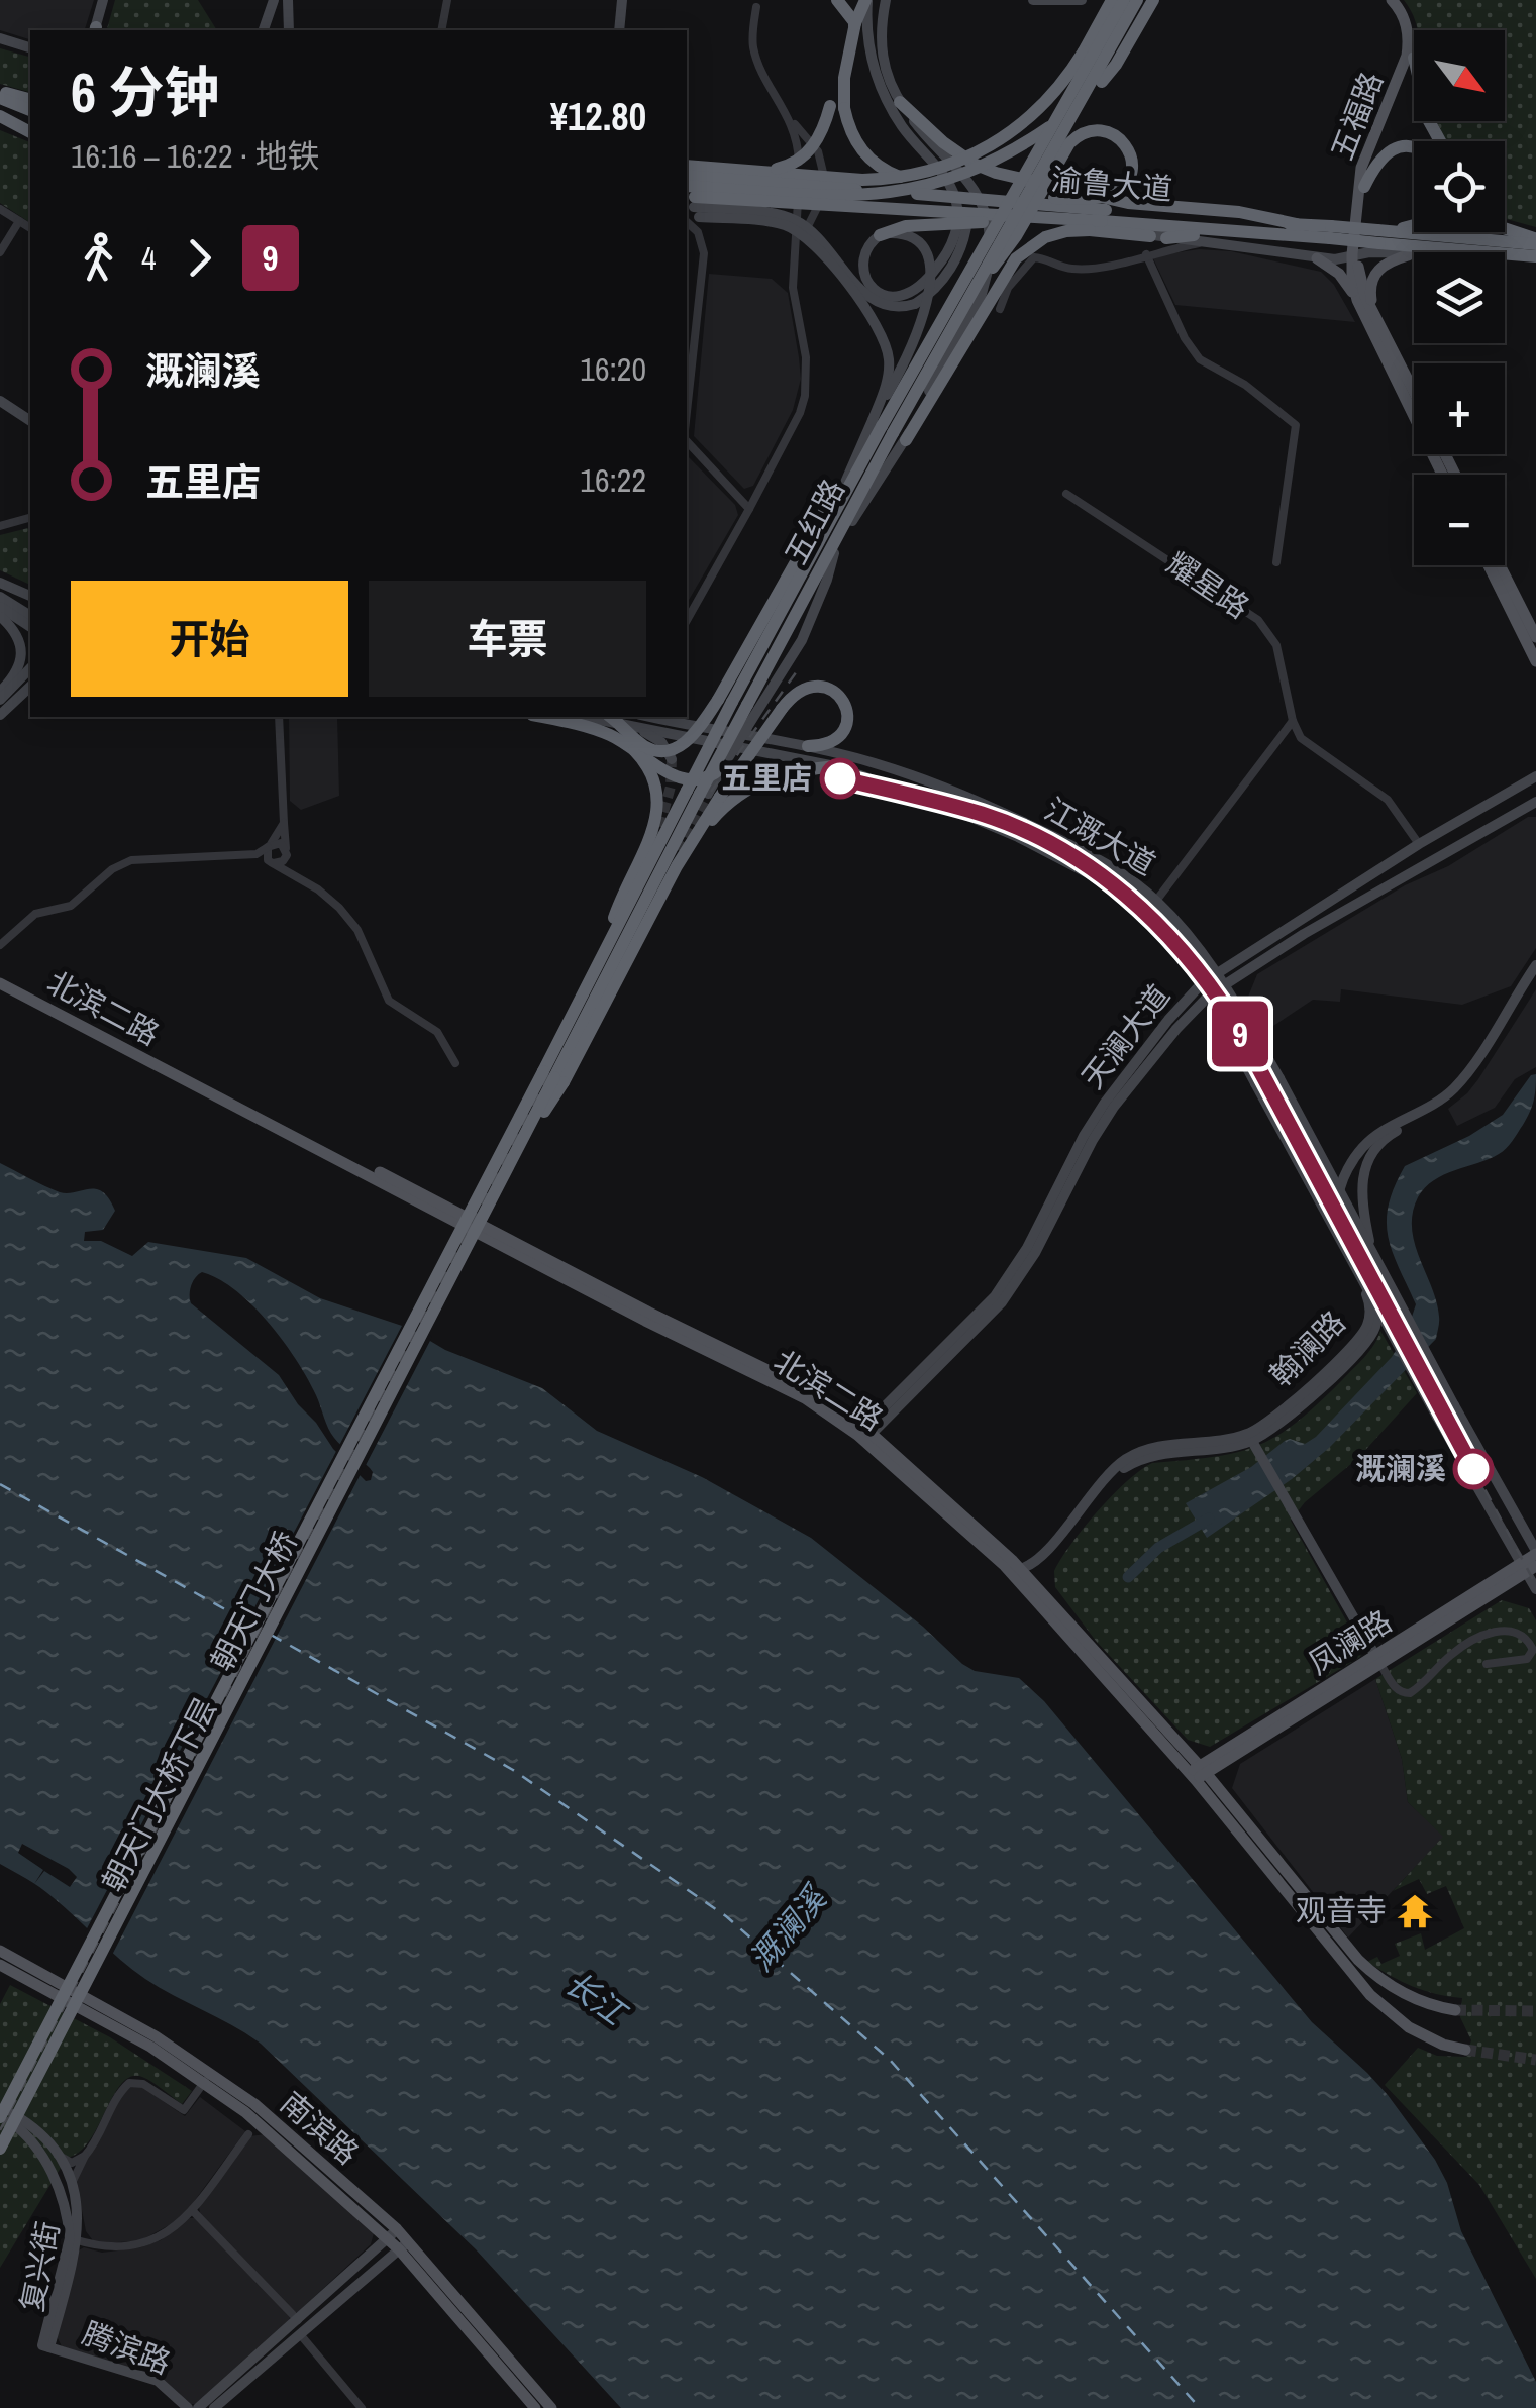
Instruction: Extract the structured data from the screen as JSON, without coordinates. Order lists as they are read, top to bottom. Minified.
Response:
{"streets":{"highway":["渝鲁大道","五红路","朝天门大桥"],"main road":["五福路","江溉大道","北滨二路","天澜大道","翰澜路","凤澜路","朝天门大桥下层","南滨路","复兴街","腾滨路"],"street":["耀星路"]},"crossings":[["五福路","渝鲁大道"],["五红路","朝天门大桥"],["五红路","朝天门大桥下层"],["江溉大道","天澜大道"],["江溉大道","凤澜路"],["北滨二路","天澜大道"],["北滨二路","翰澜路"],["北滨二路","凤澜路"],["朝天门大桥","朝天门大桥下层"],["朝天门大桥","复兴街"],["复兴街","腾滨路"]],"water":["溉澜溪","长江"],"places":{"other":["五里店","溉澜溪"],"temple":["观音寺"]},"lines":["metro line 9"],"north":"bottom right","page":{"on_map":"9","map_buttons":["+","−"],"heading":["6 分钟","16:16 – 16:22 · 地铁","¥12.80"],"legs":["4","9"],"list":[{"name":"溉澜溪","value":"16:20"},{"name":"五里店","value":"16:22"}],"buttons":["开始","车票"]}}
